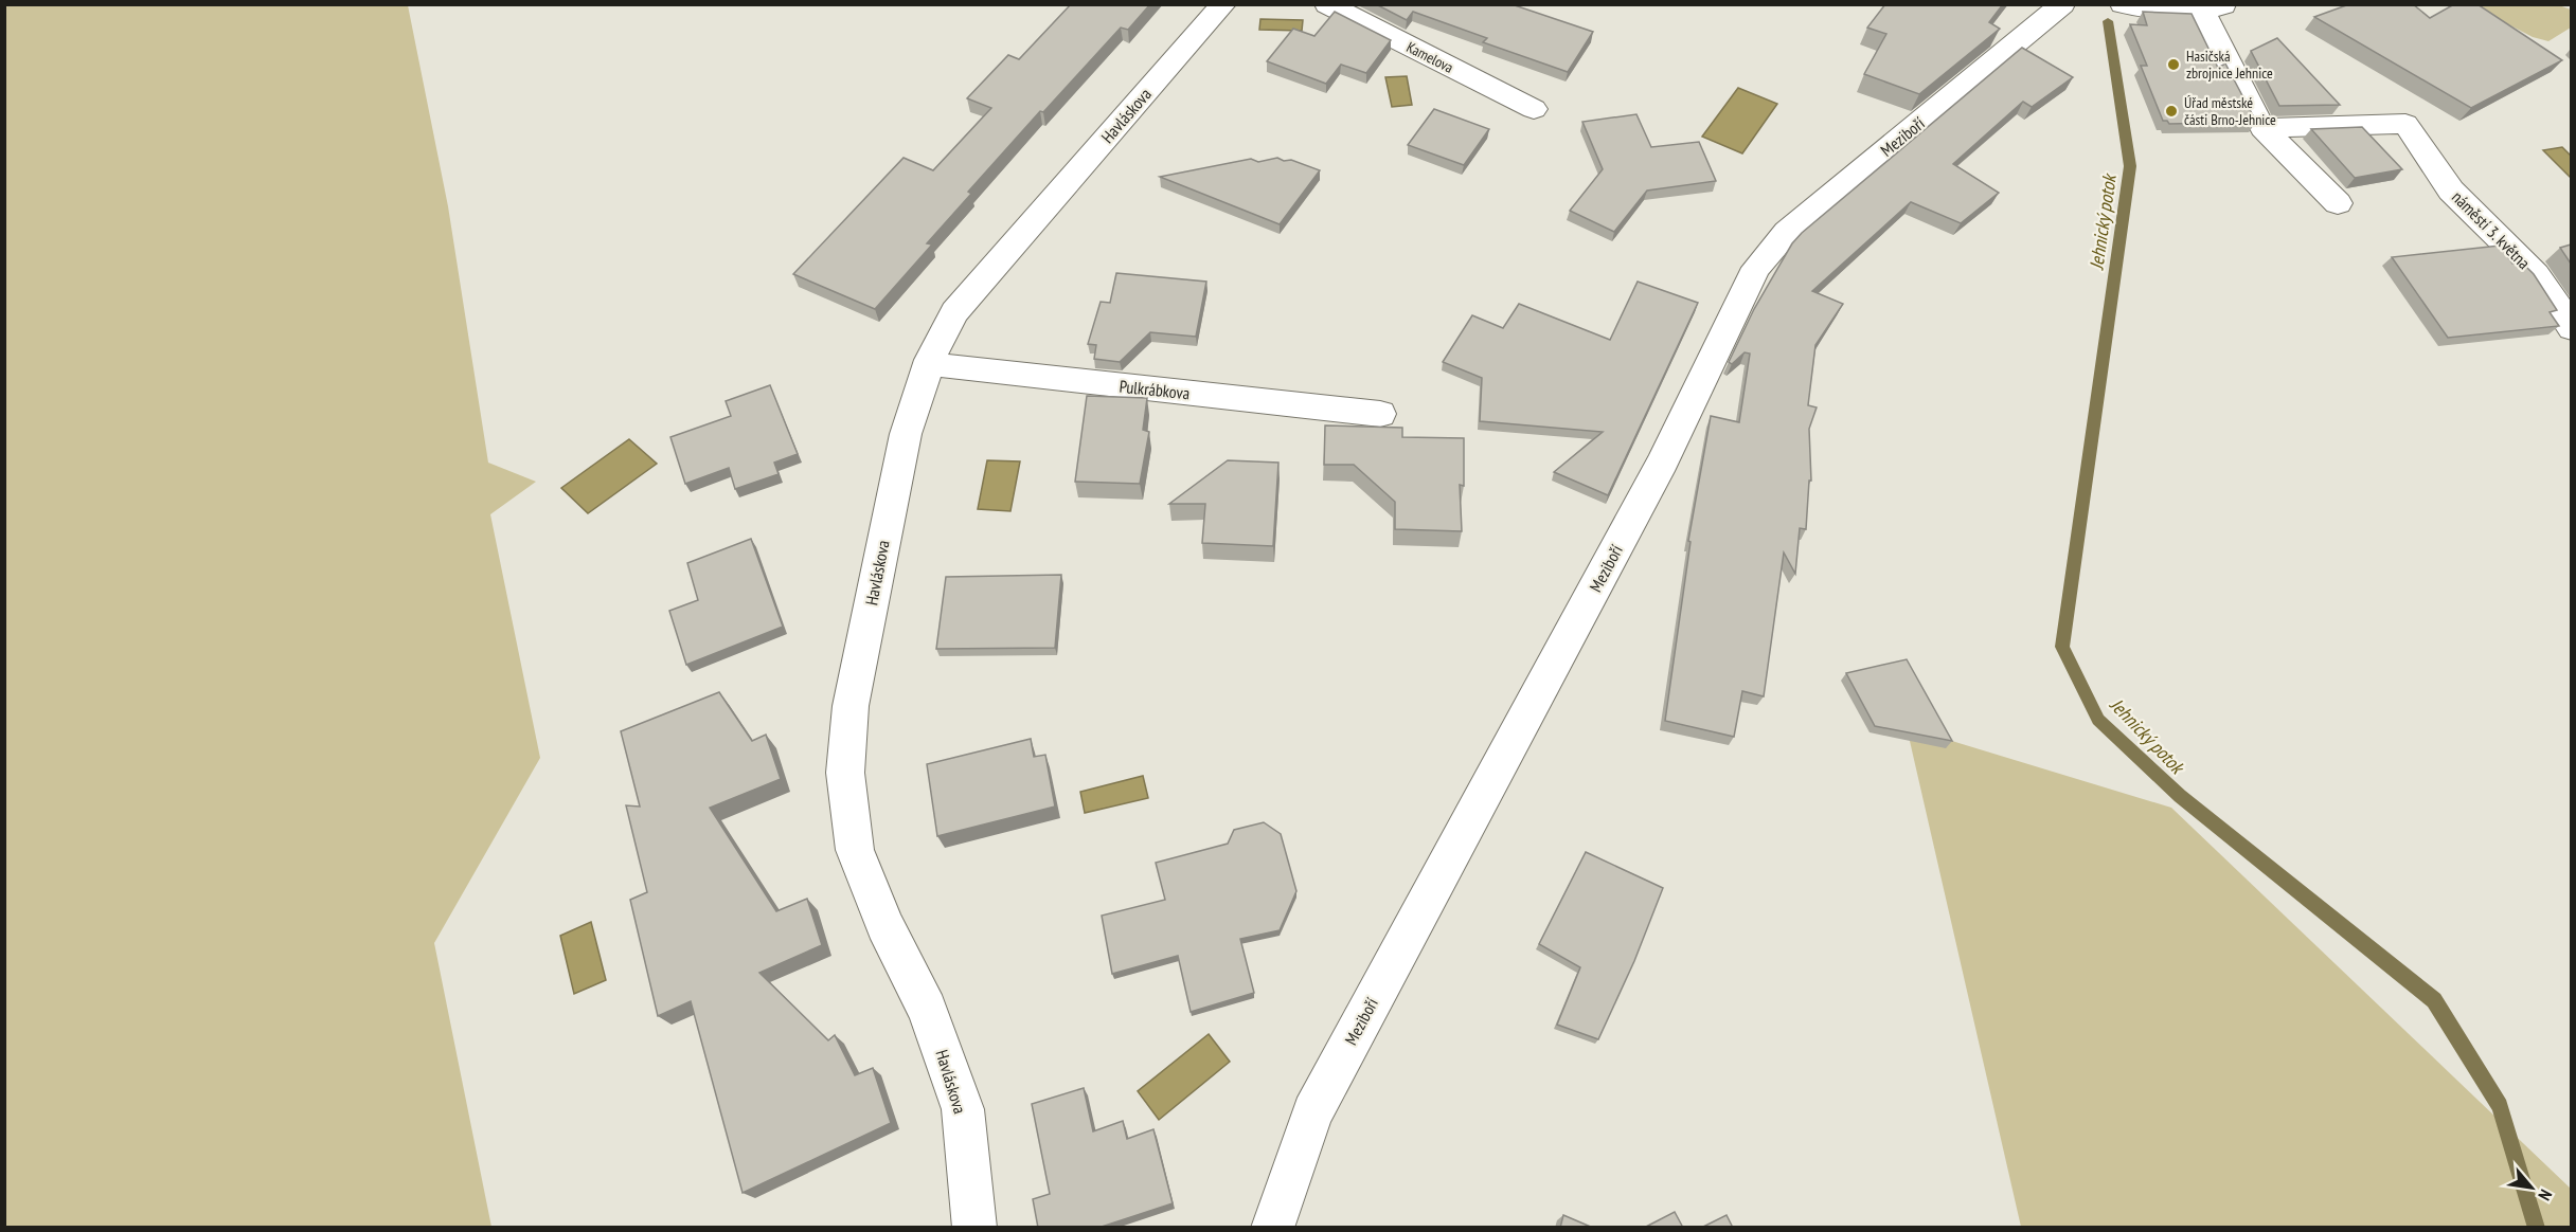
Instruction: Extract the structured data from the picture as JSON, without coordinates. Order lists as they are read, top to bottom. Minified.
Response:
{"streets":{"street":["Kamelova","Havláskova","Meziboří","náměstí 3. května","Pulkrábkova"]},"crossings":[["Havláskova","Pulkrábkova"]],"water":["Jehnický potok"],"places":["Hasičská zbrojnice Jehnice","Úřad městské části Brno-Jehnice"],"north":"bottom right"}
